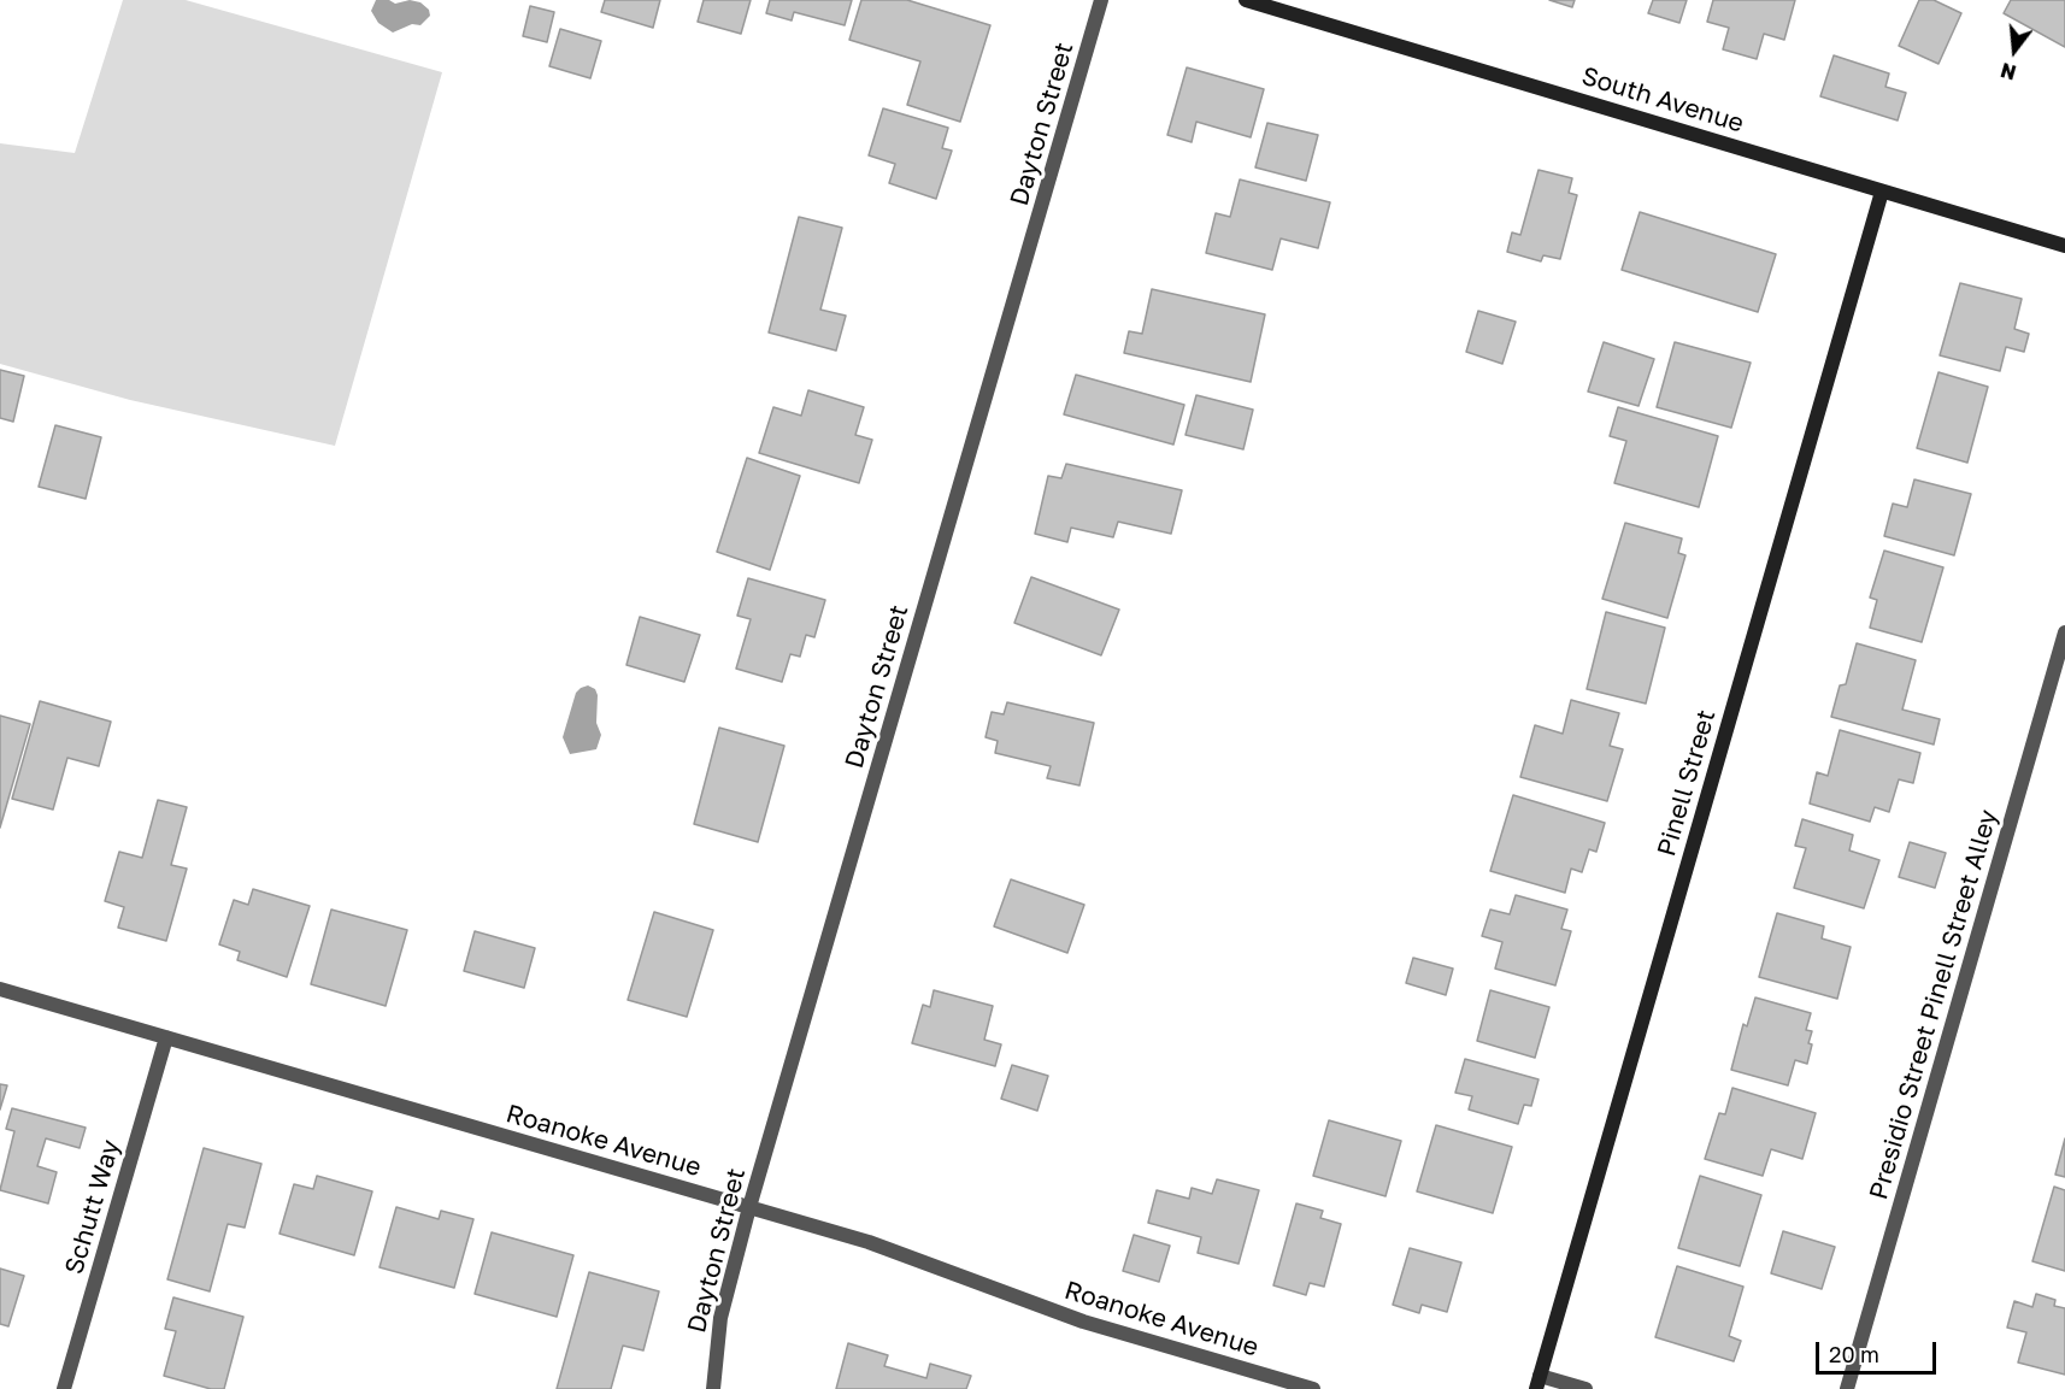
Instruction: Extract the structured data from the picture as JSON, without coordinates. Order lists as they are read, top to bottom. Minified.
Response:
{"streets":{"street":["South Avenue","Dayton Street","Pinell Street","Presidio Street Pinell Street Alley","Roanoke Avenue","Schutt Way"]},"crossings":[["South Avenue","Pinell Street"],["Dayton Street","Roanoke Avenue"],["Roanoke Avenue","Schutt Way"]],"scale_bar":"20 m","north":"bottom"}
